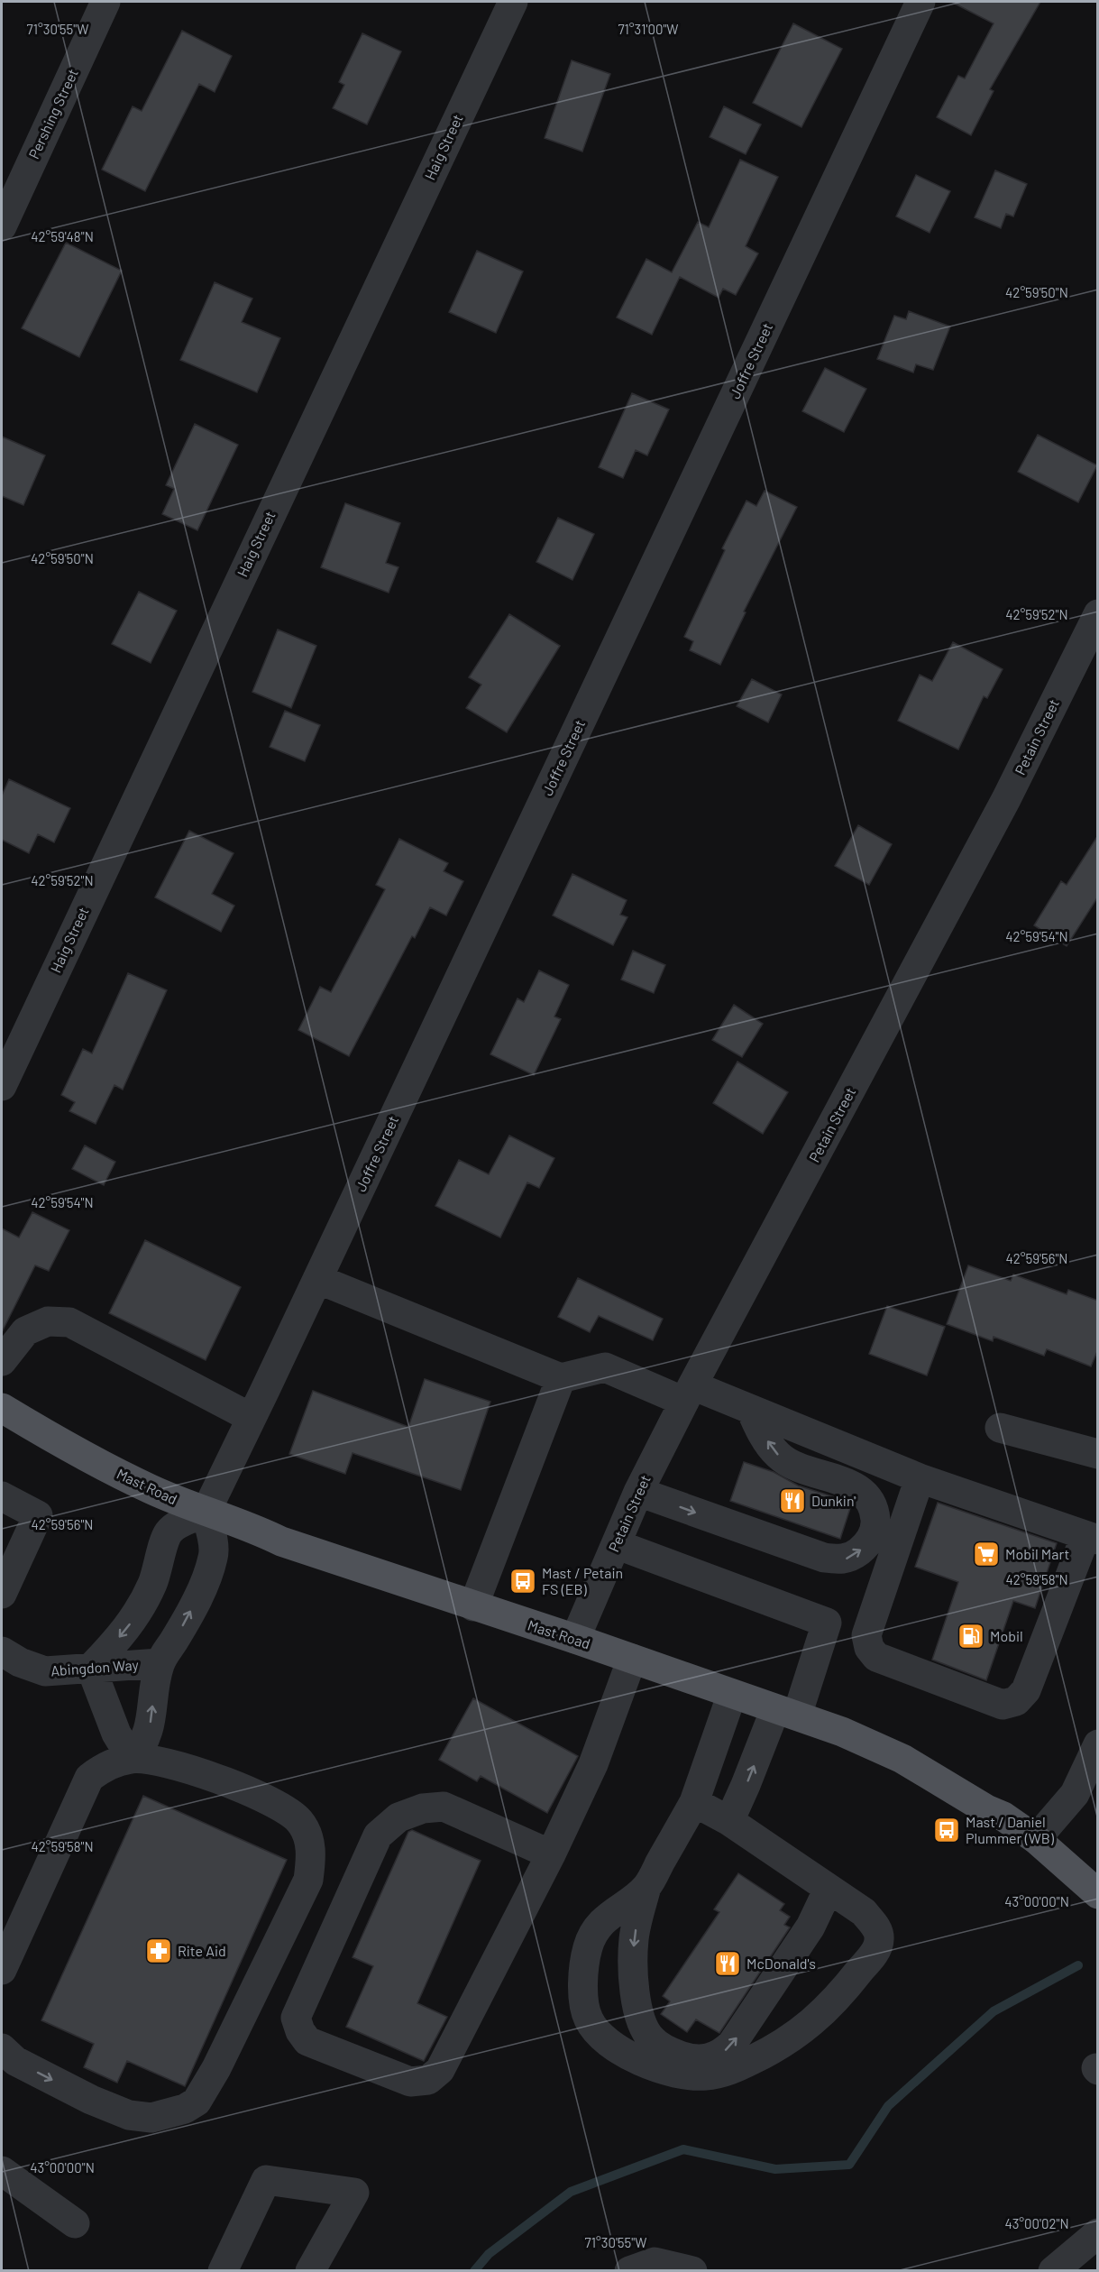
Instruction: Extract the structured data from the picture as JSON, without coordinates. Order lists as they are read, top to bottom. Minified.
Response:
{"streets":{"main road":["Mast Road"],"street":["Pershing Street","Haig Street","Joffre Street","Petain Street","Abingdon Way"]},"crossings":[["Joffre Street","Mast Road"],["Petain Street","Mast Road"]],"places":{"restaurant":["Dunkin'","McDonald's"],"supermarket":["Mobil Mart"],"bus stop":["Mast / Petain FS (EB)","Mast / Daniel Plummer (WB)"],"fuel station":["Mobil"],"pharmacy":["Rite Aid"]},"coordinates":["71°30'55\"W","71°31'00\"W","42°59'48\"N","42°59'50\"N","42°59'52\"N","42°59'54\"N","42°59'56\"N","42°59'58\"N","43°00'00\"N","43°00'02\"N"]}
